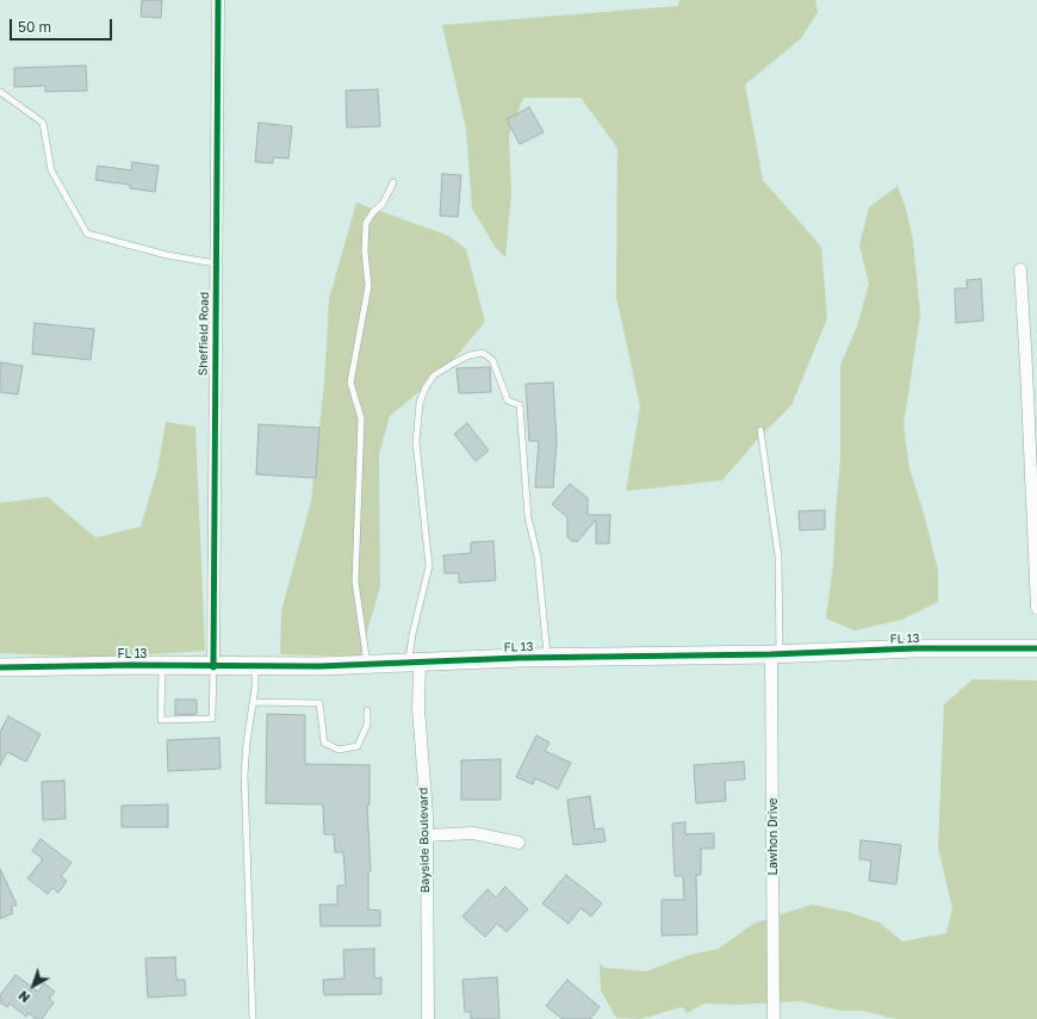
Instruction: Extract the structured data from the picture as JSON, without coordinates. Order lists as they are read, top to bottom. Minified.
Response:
{"streets":{"main road":["FL 13"],"street":["Sheffield Road","Lawhon Drive","Bayside Boulevard"]},"crossings":[["Sheffield Road","FL 13"],["FL 13","Lawhon Drive"],["FL 13","Bayside Boulevard"]],"scale_bar":"50 m","north":"bottom left"}
